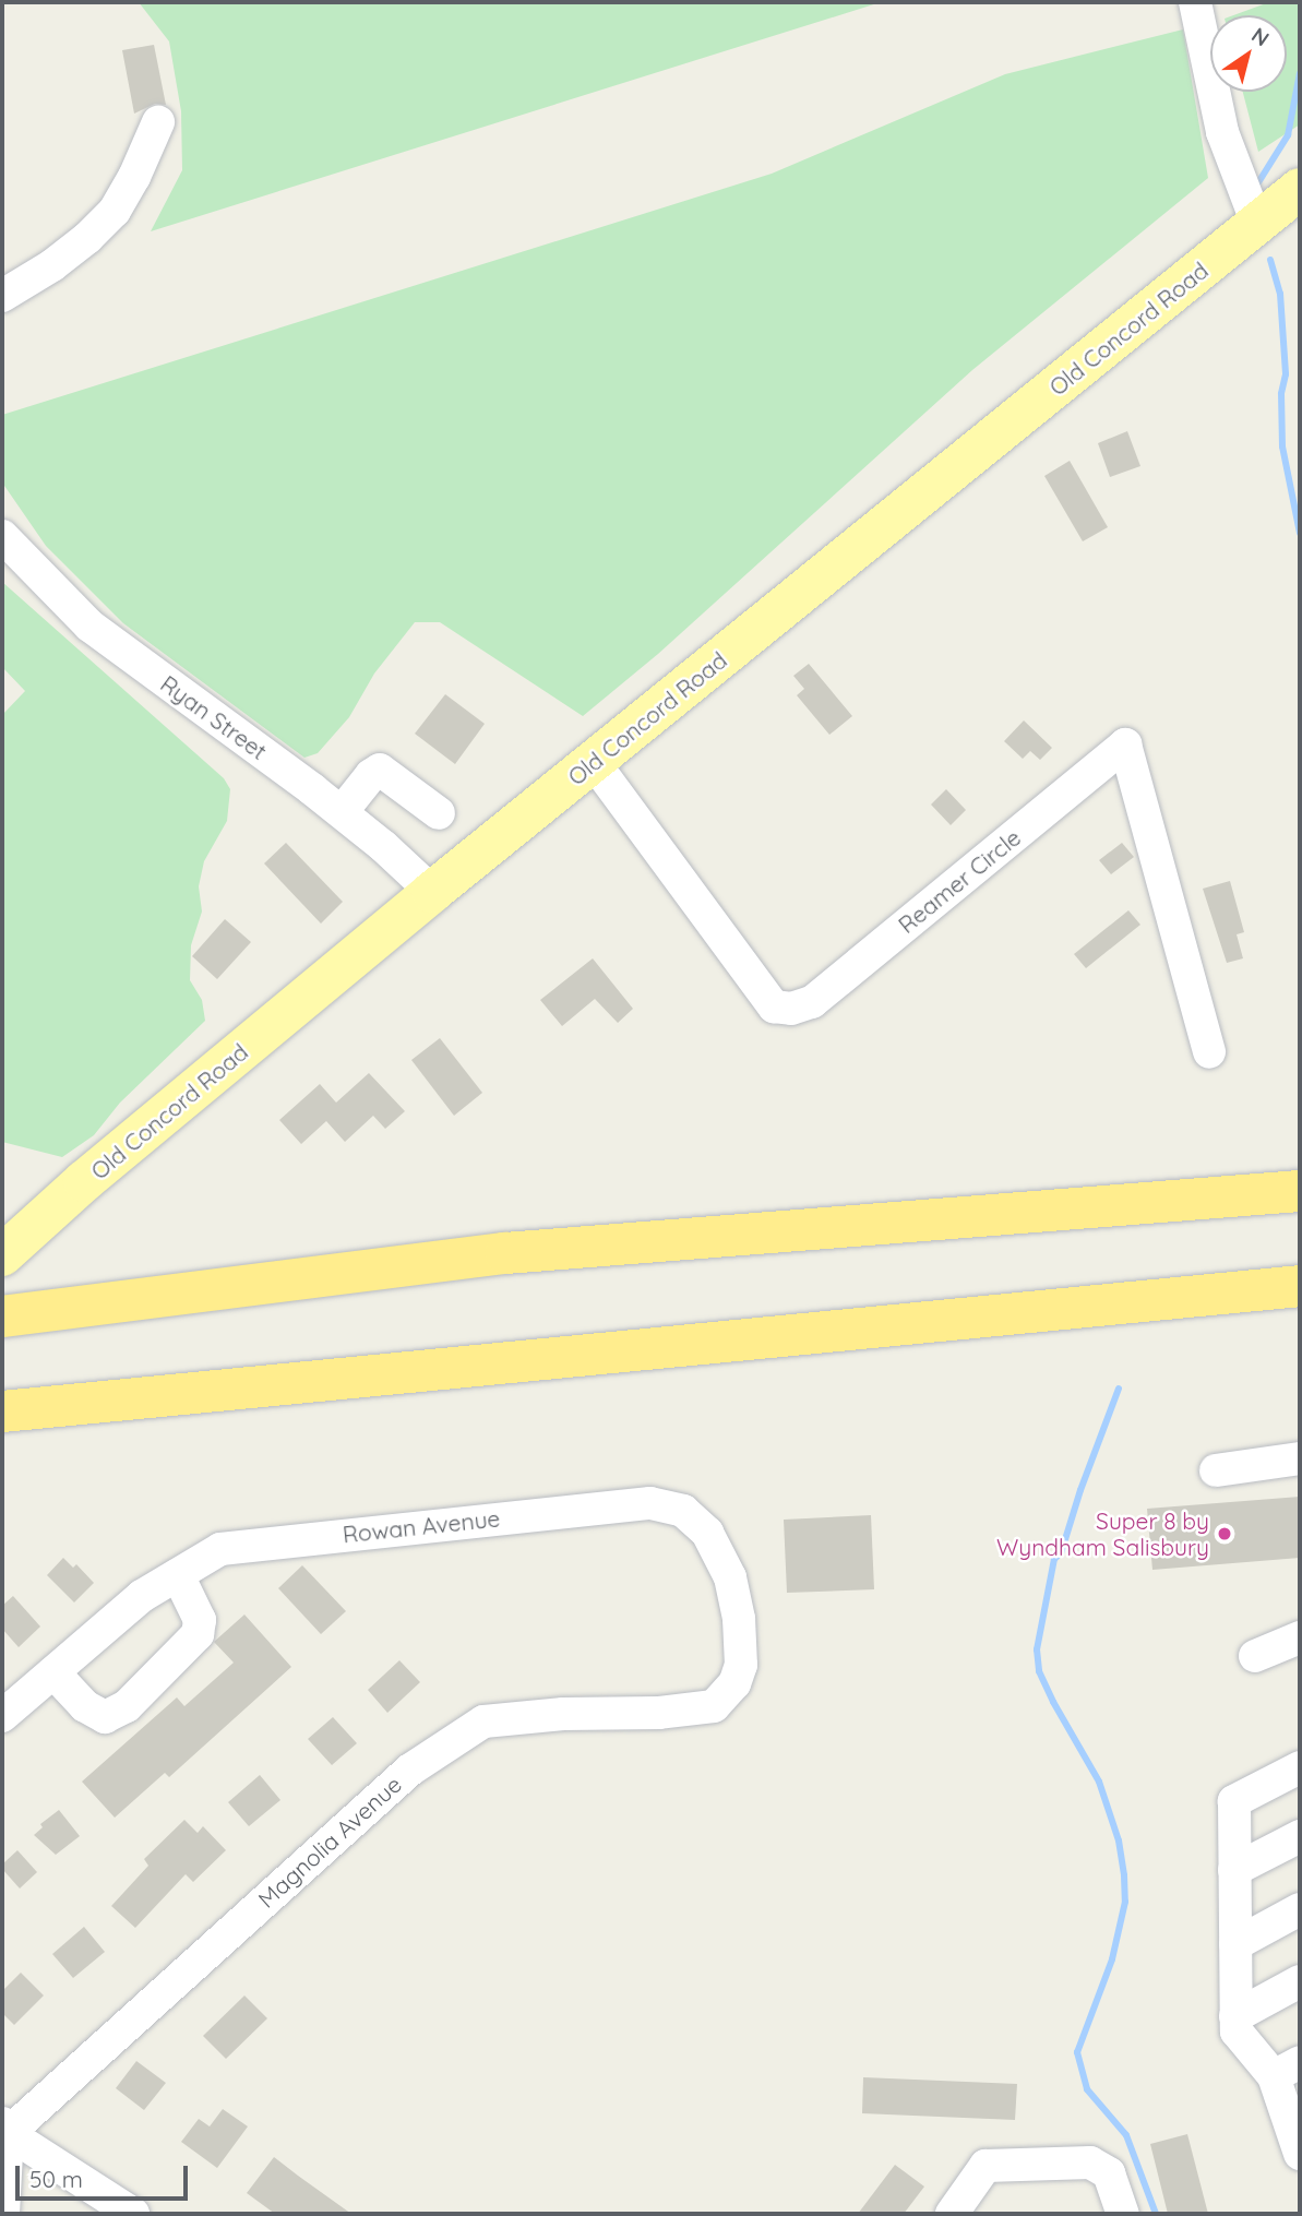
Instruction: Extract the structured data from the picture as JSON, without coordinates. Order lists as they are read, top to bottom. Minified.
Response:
{"streets":{"main road":["Old Concord Road"],"street":["Ryan Street","Reamer Circle","Rowan Avenue","Magnolia Avenue"]},"crossings":[["Old Concord Road","Ryan Street"],["Old Concord Road","Reamer Circle"],["Rowan Avenue","Magnolia Avenue"]],"places":["Super 8 by Wyndham Salisbury"],"scale_bar":"50 m","north":"top right"}
